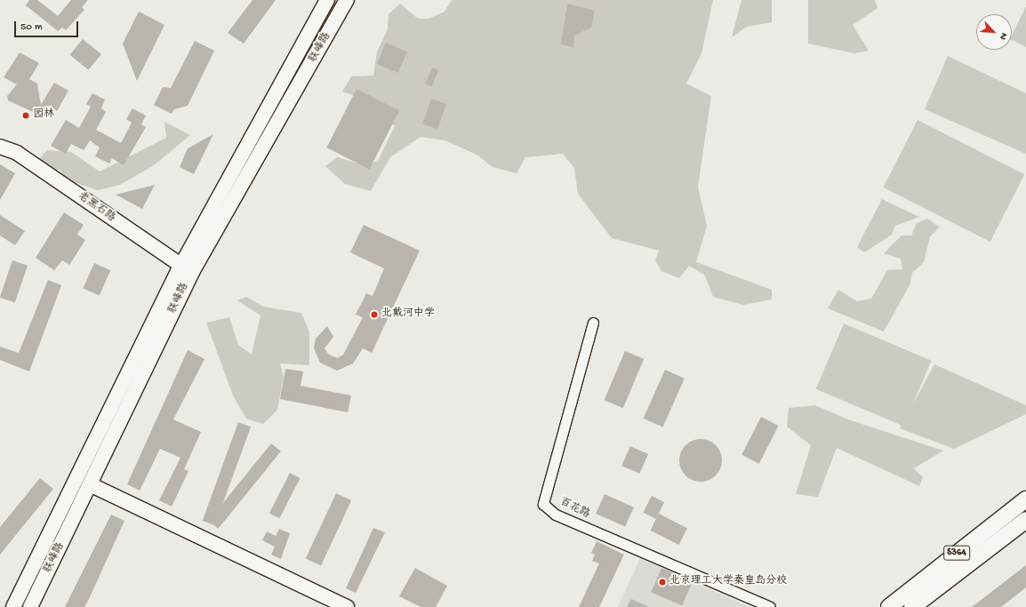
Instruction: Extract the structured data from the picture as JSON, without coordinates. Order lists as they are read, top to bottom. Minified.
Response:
{"streets":{"main road":["联峰路","老黑石路","S364"],"street":["百花路"]},"crossings":[["联峰路","老黑石路"]],"places":["园林","北戴河中学","北京理工大学秦皇岛分校"],"scale_bar":"50 m","north":"bottom right"}
